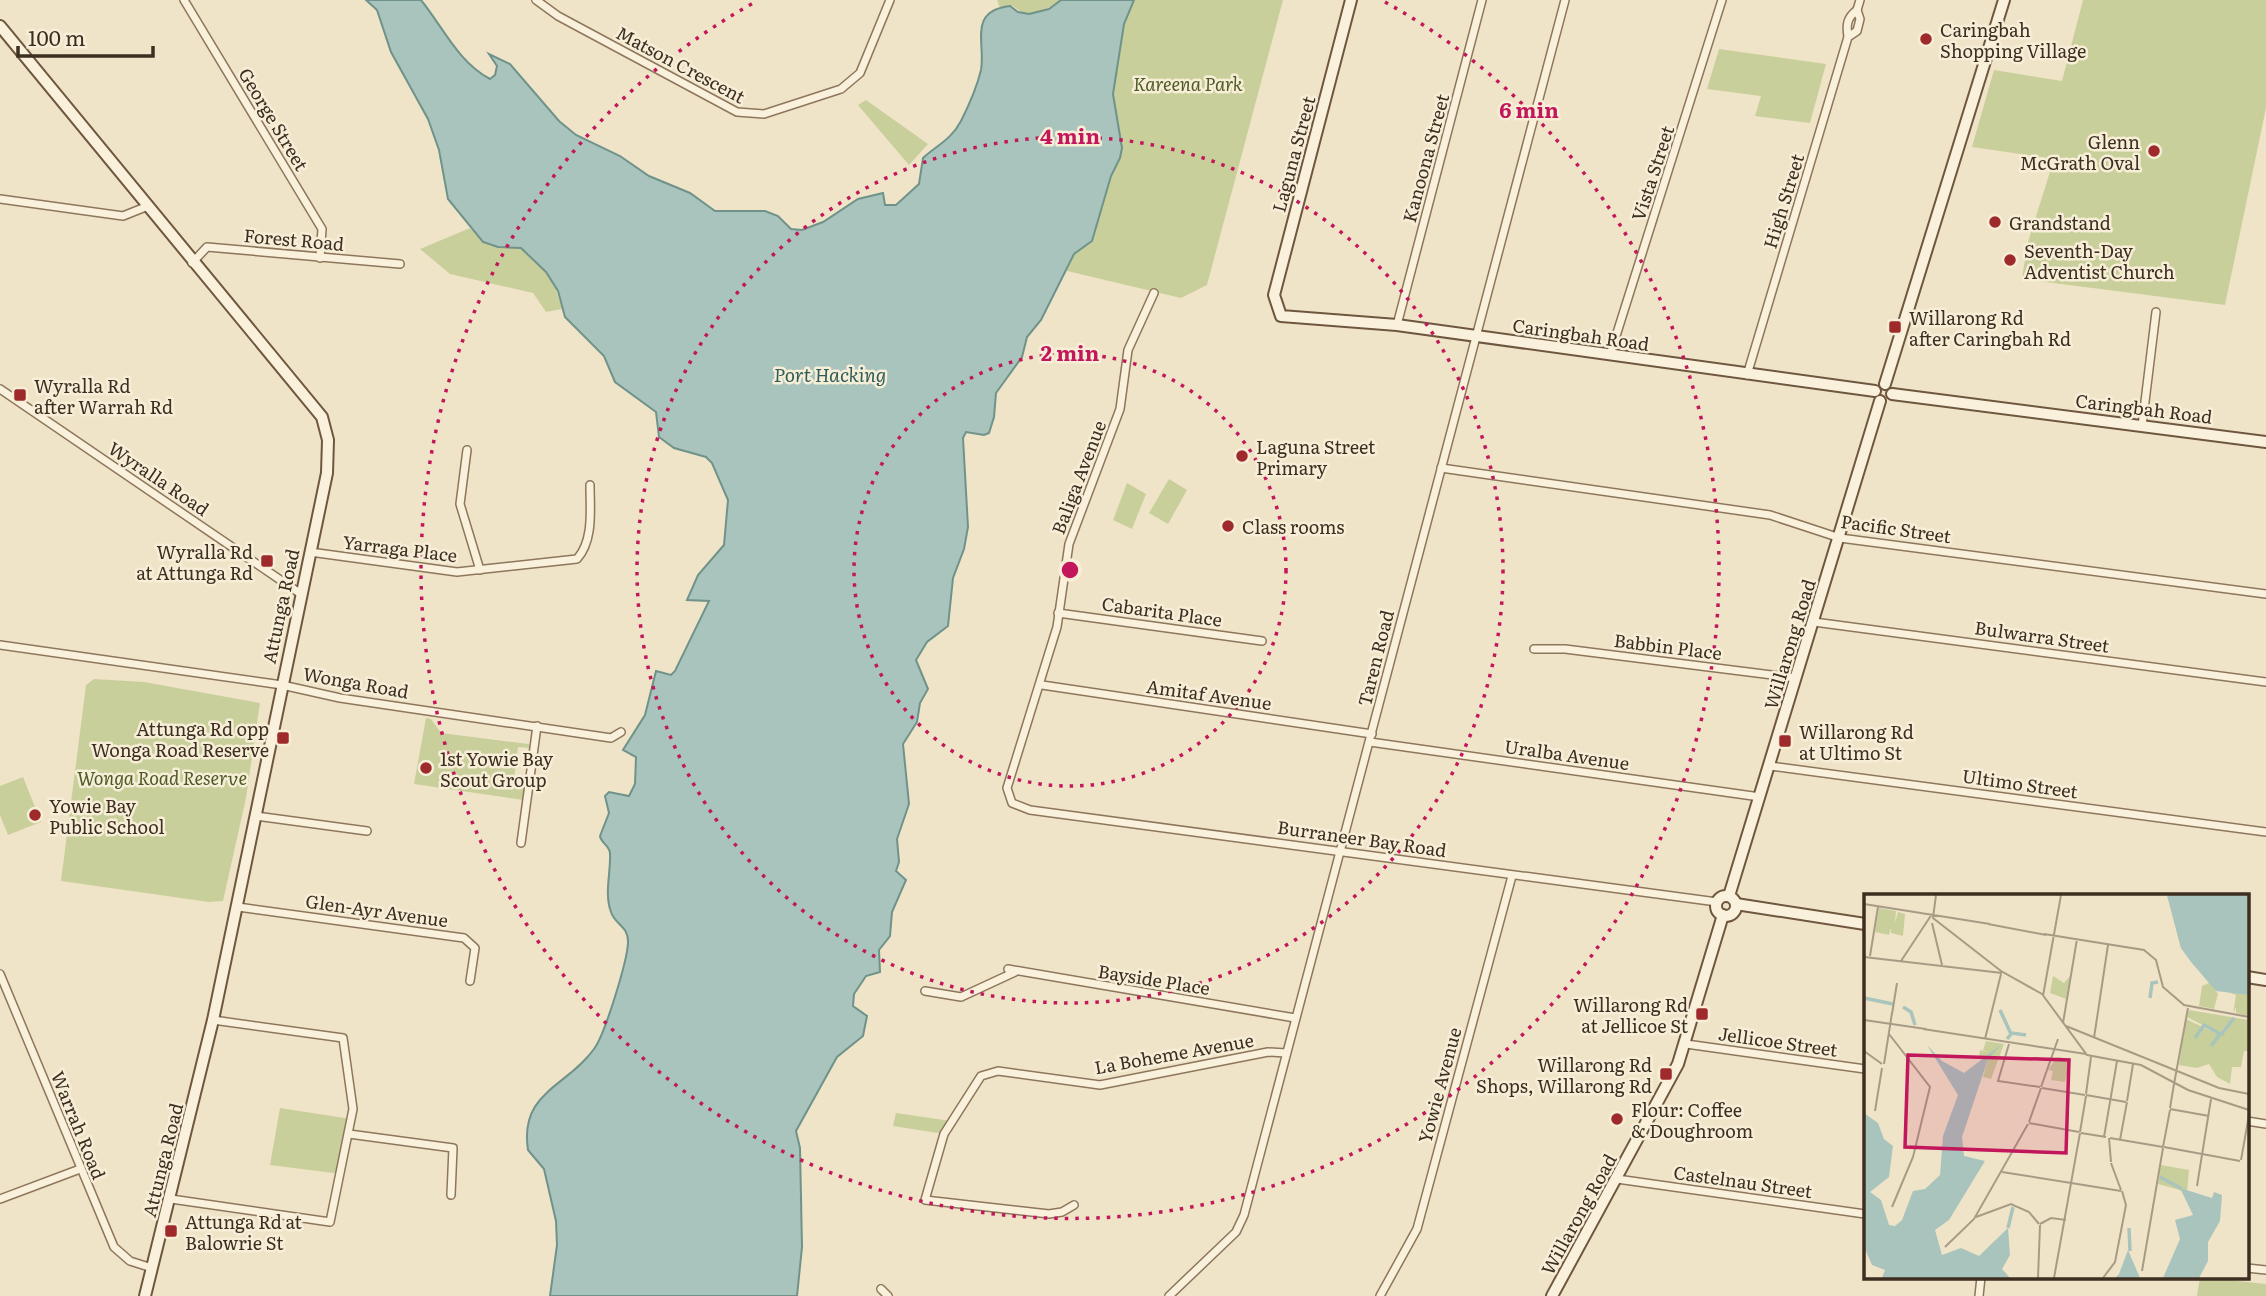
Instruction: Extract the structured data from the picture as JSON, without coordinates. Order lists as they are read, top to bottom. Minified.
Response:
{"streets":{"street":["Matson Crescent","George Street","Laguna Street","Kanoona Street","Vista Street","High Street","Forest Road","Caringbah Road","Baliga Avenue","Wyralla Road","Pacific Street","Yarraga Place","Attunga Road","Cabarita Place","Bulwarra Street","Willarong Road","Babbin Place","Taren Road","Wonga Road","Amitaf Avenue","Uralba Avenue","Ultimo Street","Burraneer Bay Road","Glen-Ayr Avenue","Bayside Place","Jellicoe Street","La Boheme Avenue","Yowie Avenue","Warrah Road","Castelnau Street"]},"crossings":[["George Street","Forest Road"],["Laguna Street","Caringbah Road"],["Kanoona Street","Caringbah Road"],["Vista Street","Caringbah Road"],["High Street","Caringbah Road"],["Forest Road","Attunga Road"],["Caringbah Road","Willarong Road"],["Caringbah Road","Taren Road"],["Baliga Avenue","Cabarita Place"],["Baliga Avenue","Amitaf Avenue"],["Baliga Avenue","Burraneer Bay Road"],["Wyralla Road","Attunga Road"],["Pacific Street","Willarong Road"],["Pacific Street","Taren Road"],["Yarraga Place","Attunga Road"],["Attunga Road","Wonga Road"],["Attunga Road","Glen-Ayr Avenue"],["Attunga Road","Warrah Road"],["Bulwarra Street","Willarong Road"],["Willarong Road","Babbin Place"],["Willarong Road","Uralba Avenue"],["Willarong Road","Ultimo Street"],["Willarong Road","Burraneer Bay Road"],["Willarong Road","Jellicoe Street"],["Willarong Road","Castelnau Street"],["Taren Road","Amitaf Avenue"],["Taren Road","Uralba Avenue"],["Taren Road","Burraneer Bay Road"],["Taren Road","Bayside Place"],["Taren Road","La Boheme Avenue"],["Amitaf Avenue","Uralba Avenue"],["Burraneer Bay Road","Yowie Avenue"]],"water":["Port Hacking"],"parks":["Kareena Park","Wonga Road Reserve"],"places":{"other":["Caringbah Shopping Village","Glenn McGrath Oval","Grandstand","Seventh-Day Adventist Church","Laguna Street Primary","Class rooms","1st Yowie Bay Scout Group","Yowie Bay Public School","Flour: Coffee & Doughroom"],"transit":["Willarong Rd after Caringbah Rd","Wyralla Rd after Warrah Rd","Wyralla Rd at Attunga Rd","Attunga Rd opp Wonga Road Reserve","Willarong Rd at Ultimo St","Willarong Rd at Jellicoe St","Willarong Rd Shops, Willarong Rd","Attunga Rd at Balowrie St"]},"scale_bar":"100 m","rings":["6 min","4 min","2 min"]}
